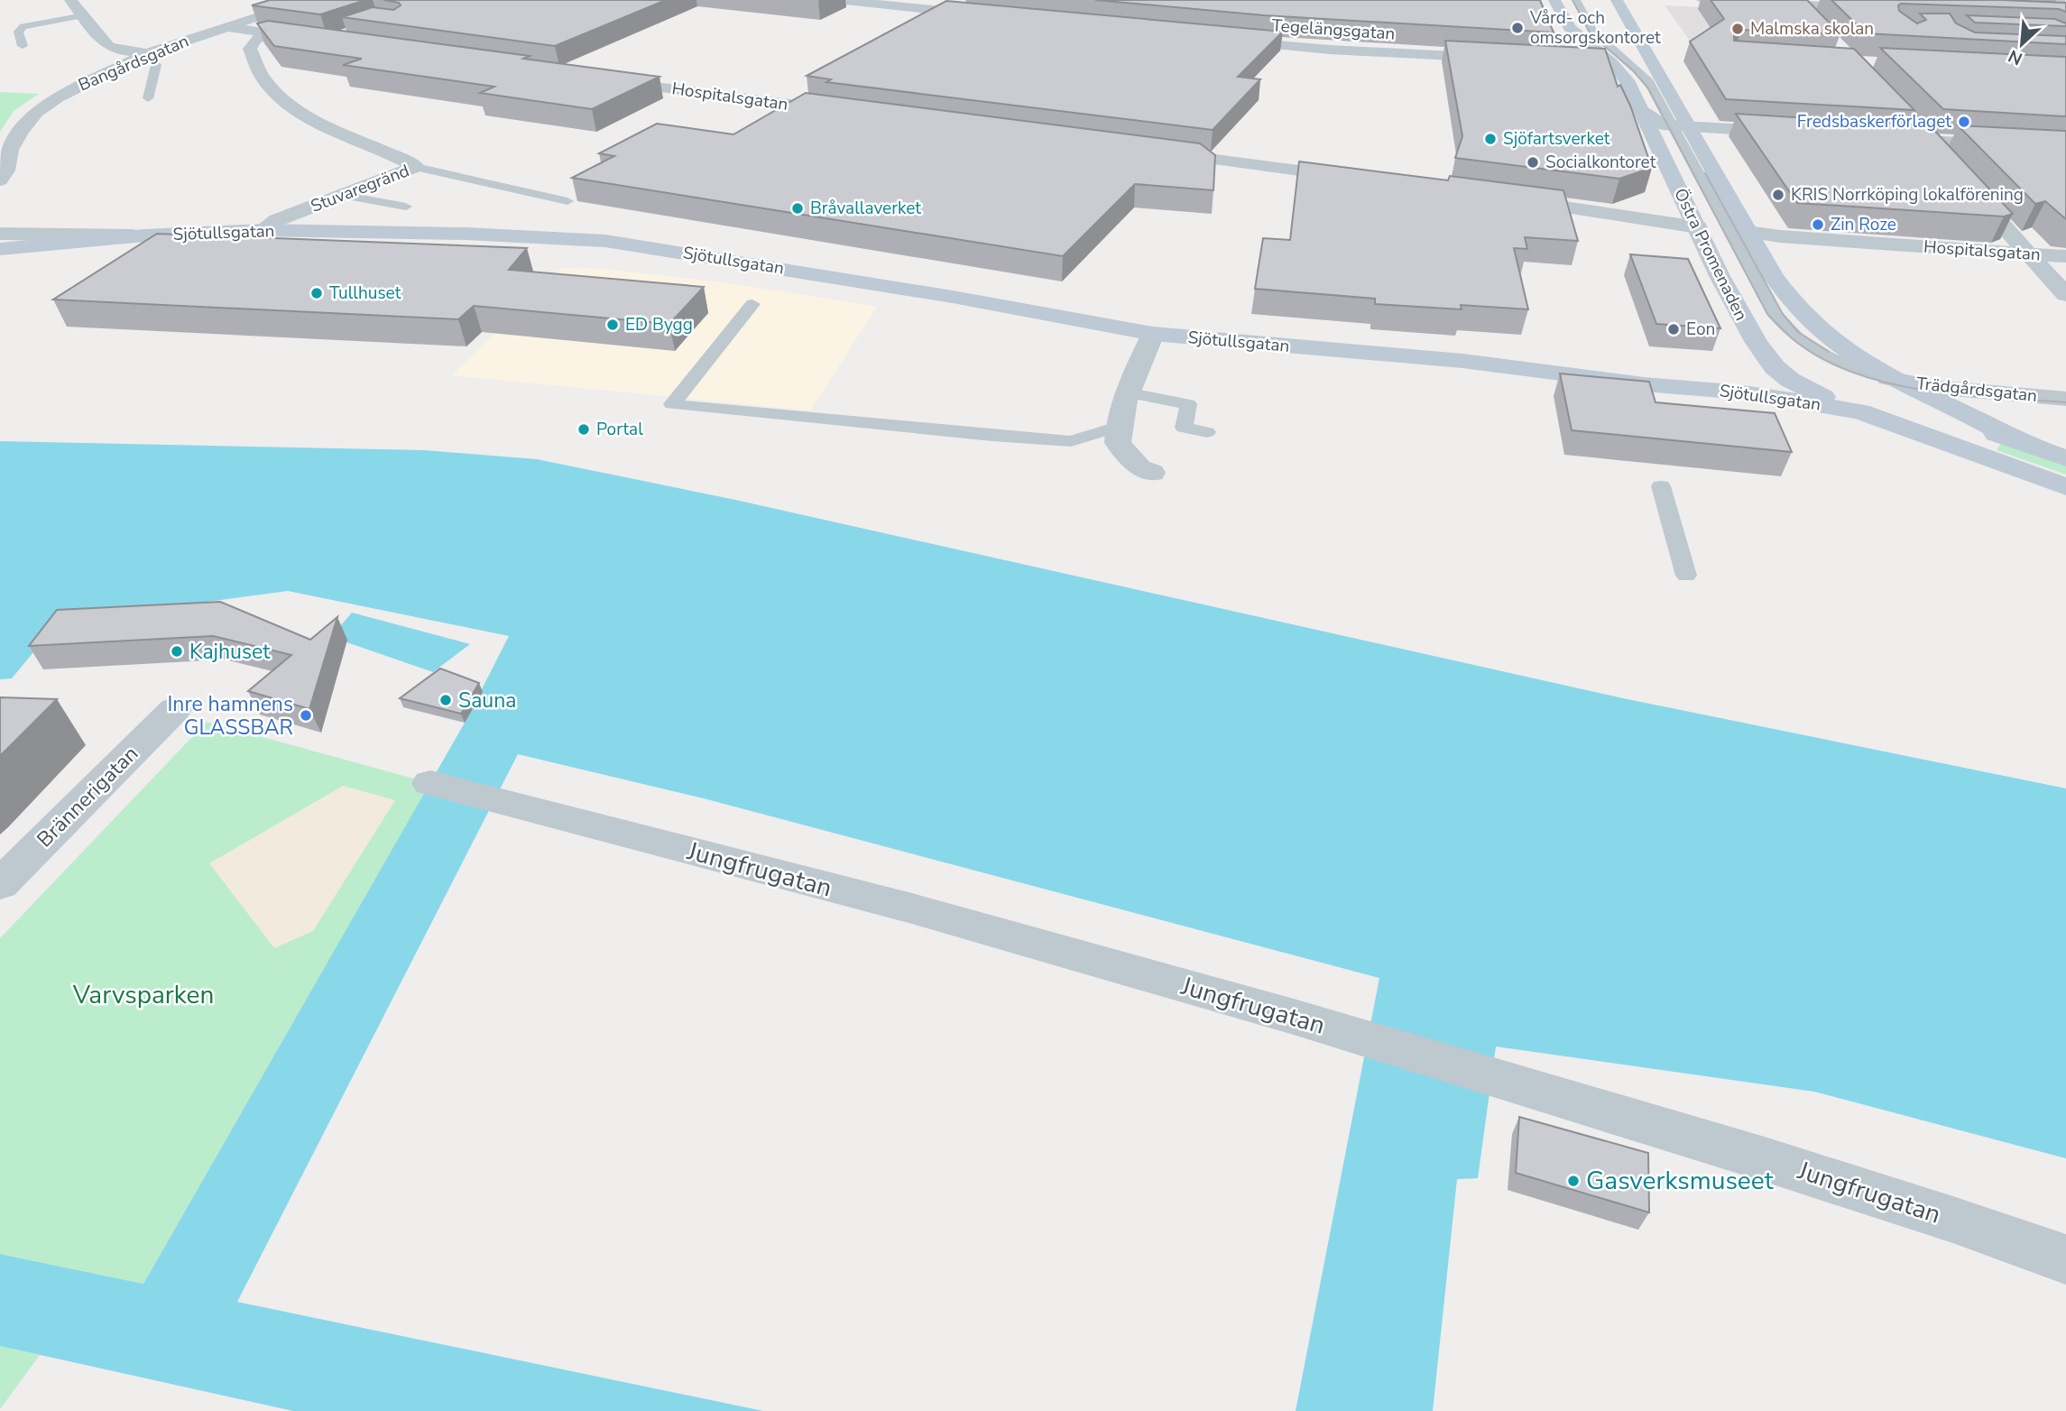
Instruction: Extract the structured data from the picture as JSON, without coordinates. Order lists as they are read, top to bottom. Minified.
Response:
{"streets":{"main road":["Sjötullsgatan","Östra Promenaden"],"street":["Tegelängsgatan","Bangårdsgatan","Hospitalsgatan","Stuvaregränd","Trädgårdsgatan","Brännerigatan","Jungfrugatan"]},"crossings":[["Hospitalsgatan","Östra Promenaden"],["Stuvaregränd","Sjötullsgatan"],["Sjötullsgatan","Östra Promenaden"],["Östra Promenaden","Trädgårdsgatan"]],"parks":["Varvsparken"],"places":["Vård- och omsorgskontoret","Malmska skolan","Fredsbaskerförlaget","Sjöfartsverket","Socialkontoret","KRIS Norrköping lokalförening","Bråvallaverket","Zin Roze","Tullhuset","ED Bygg","Eon","Portal","Kajhuset","Sauna","Inre hamnens GLASSBAR","Gasverksmuseet"],"north":"bottom left"}
